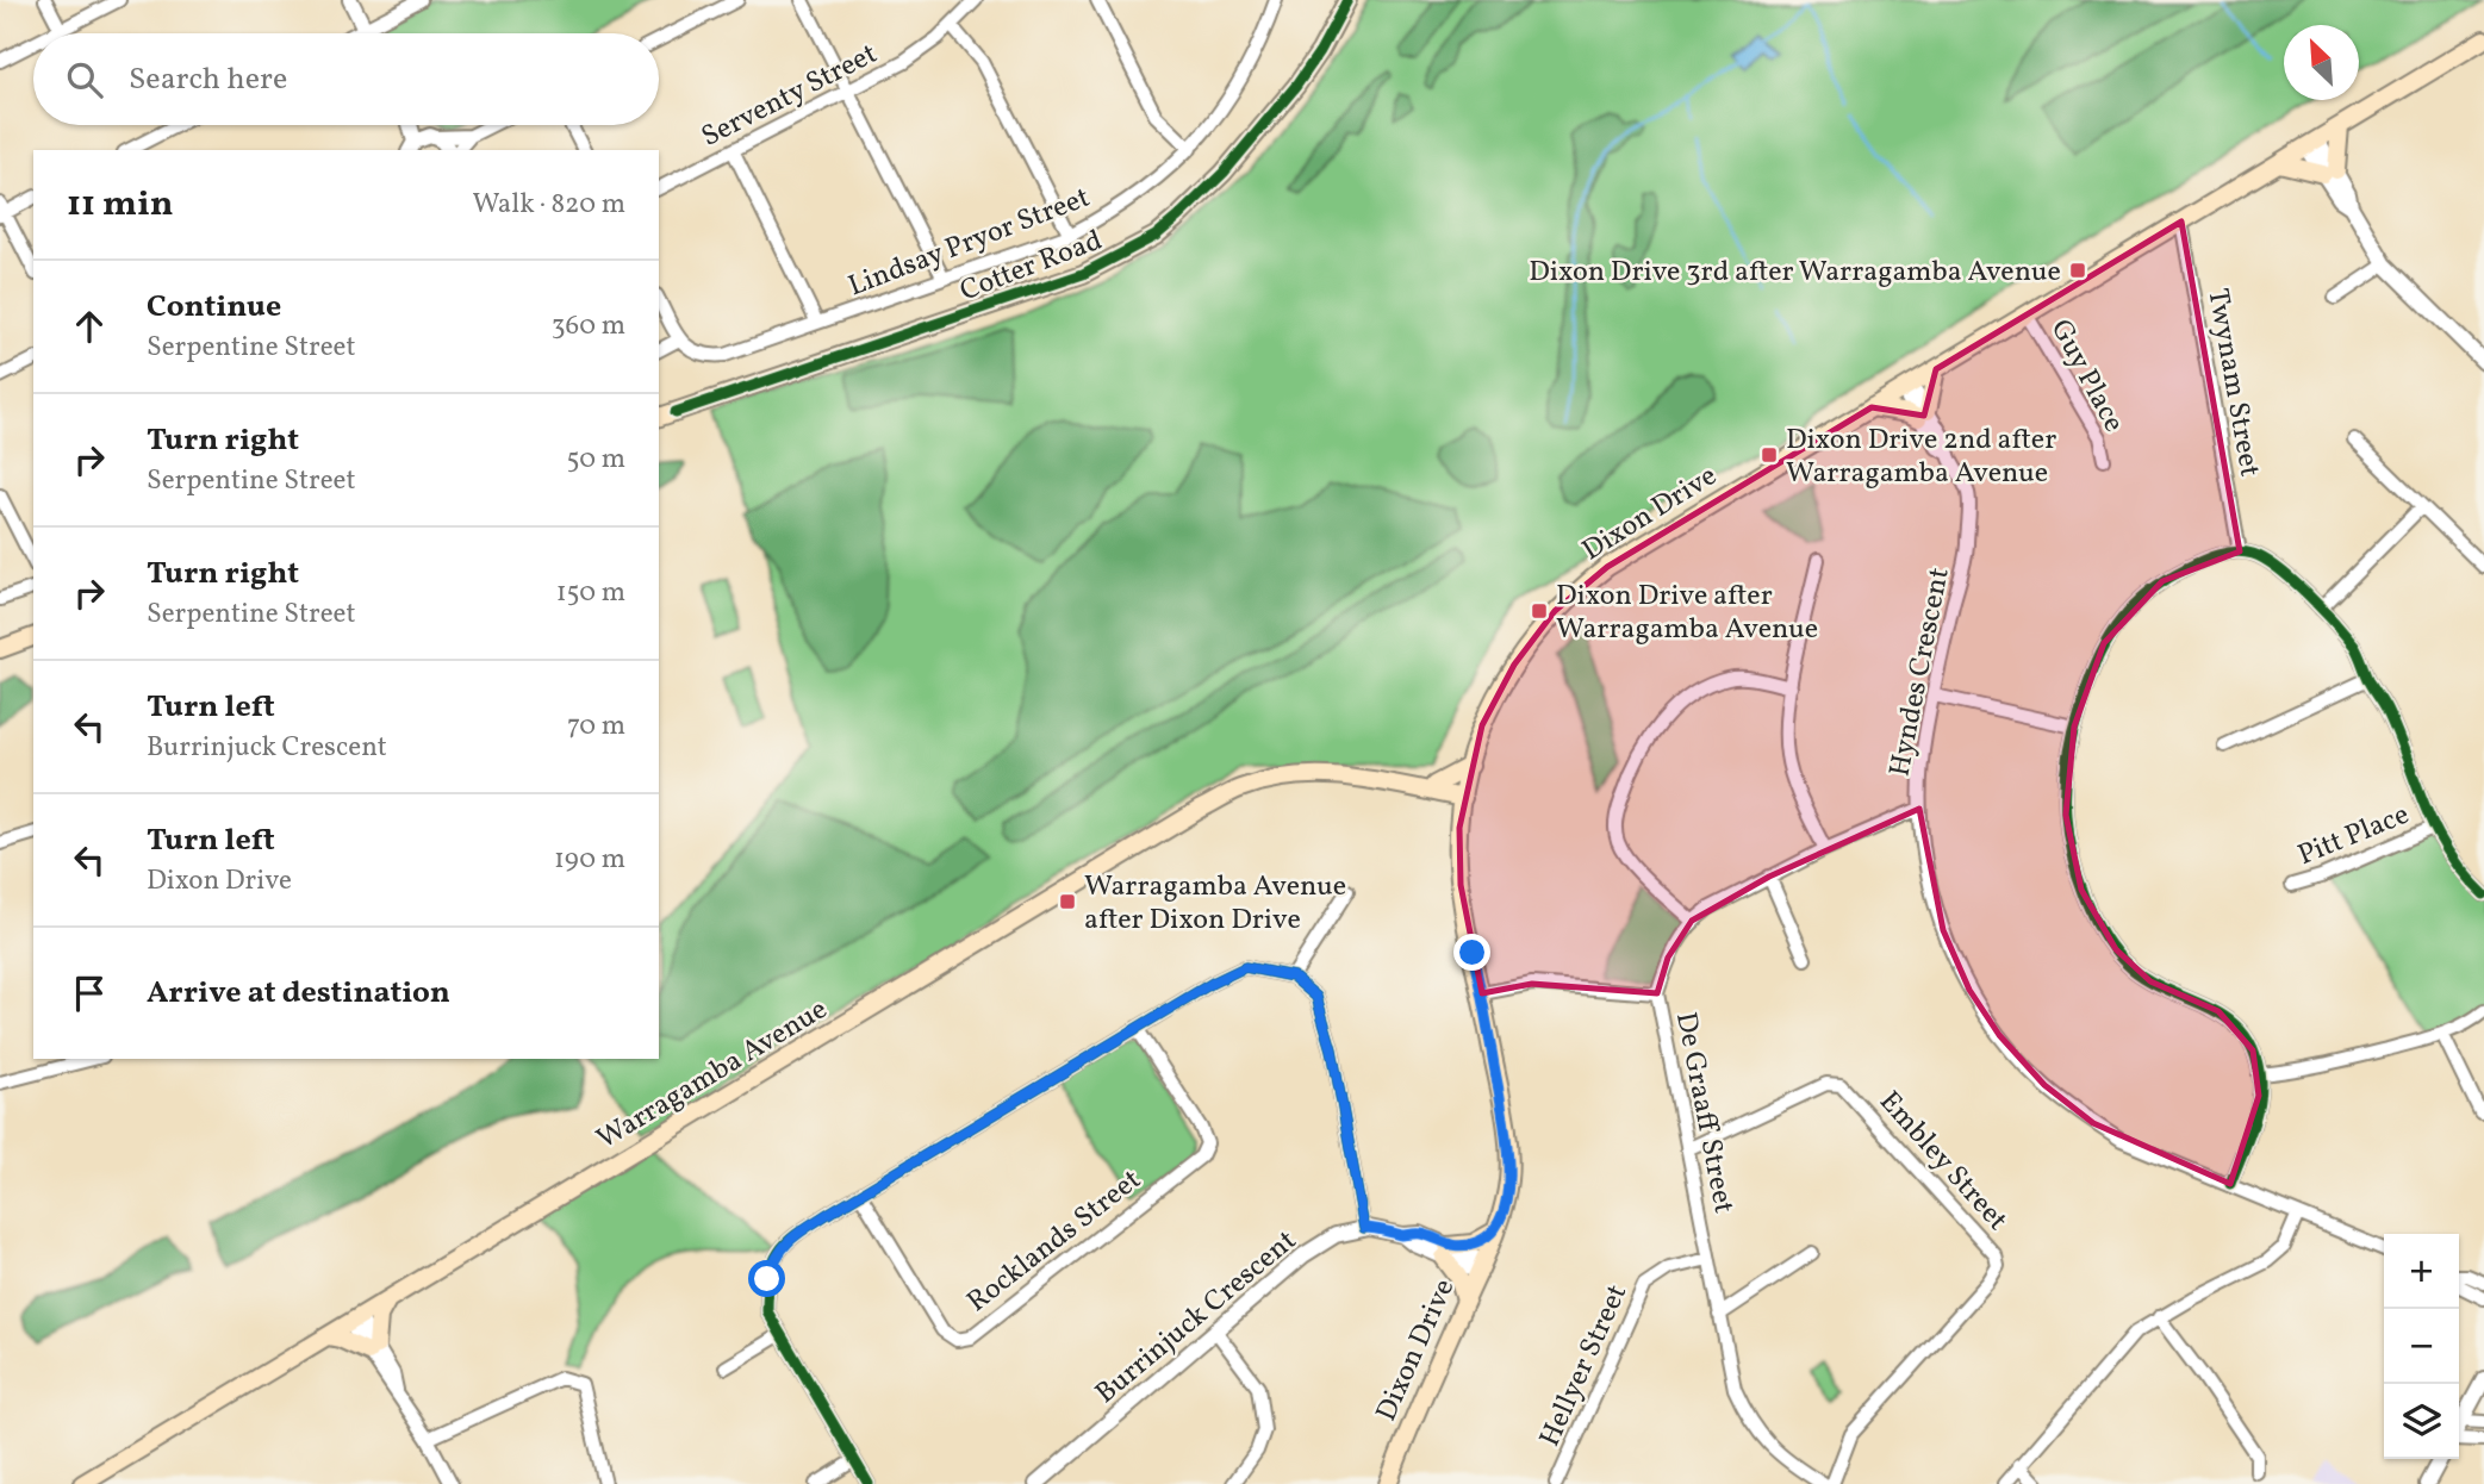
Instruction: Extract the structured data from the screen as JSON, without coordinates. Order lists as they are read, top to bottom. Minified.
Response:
{"streets":{"main road":["Cotter Road","Dixon Drive","Warragamba Avenue"],"street":["Serventy Street","Lindsay Pryor Street","Guy Place","Twynam Street","Hyndes Crescent","Pitt Place","De Graaff Street","Embley Street","Rocklands Street","Burrinjuck Crescent","Hellyer Street"]},"crossings":[["Guy Place","Dixon Drive"],["Twynam Street","Dixon Drive"],["Dixon Drive","Hyndes Crescent"],["Dixon Drive","Warragamba Avenue"],["Dixon Drive","Burrinjuck Crescent"],["Hyndes Crescent","De Graaff Street"],["De Graaff Street","Embley Street"],["De Graaff Street","Hellyer Street"]],"places":{"transit":["Dixon Drive 3rd after Warragamba Avenue","Dixon Drive 2nd after Warragamba Avenue","Dixon Drive after Warragamba Avenue","Warragamba Avenue after Dixon Drive"]},"north":"top left","page":{"search":"Search here","heading":["11 min","Walk · 820 m"],"list":[["Continue","Serpentine Street","360 m"],["Turn right","Serpentine Street","50 m"],["Turn right","Serpentine Street","150 m"],["Turn left","Burrinjuck Crescent","70 m"],["Turn left","Dixon Drive","190 m"],"Arrive at destination"],"map_buttons":["+","−"]}}
